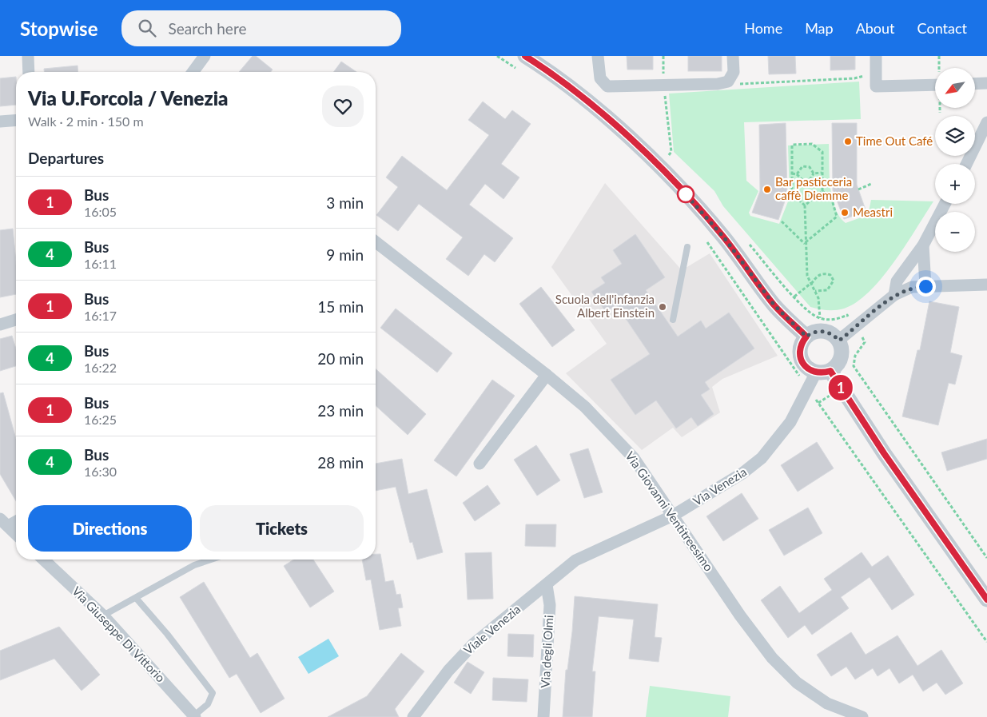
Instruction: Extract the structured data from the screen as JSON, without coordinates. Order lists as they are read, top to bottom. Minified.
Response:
{"streets":{"street":["Via Venezia","Via Giovanni Ventitreesimo","Viale Venezia","Via Giuseppe Di Vittorio","Via degli Olmi"]},"crossings":[["Via Venezia","Via Giovanni Ventitreesimo"],["Via Venezia","Viale Venezia"],["Via Venezia","Via degli Olmi"],["Viale Venezia","Via degli Olmi"]],"places":["Time Out Café","Bar pasticceria caffè Diemme","Meastri","Scuola dell'infanzia Albert Einstein"],"lines":["bus line 1"],"north":"bottom left","page":{"header":"Stopwise","search":"Search here","nav":["Home","Map","About","Contact"],"on_map":"1","map_buttons":["+","−"],"heading":[["Via U.Forcola / Venezia","Walk · 2 min · 150 m"],"Departures"],"list":[{"mark":"1","name":"Bus","note":"16:05","value":"3 min"},{"mark":"4","name":"Bus","note":"16:11","value":"9 min"},{"mark":"1","name":"Bus","note":"16:17","value":"15 min"},{"mark":"4","name":"Bus","note":"16:22","value":"20 min"},{"mark":"1","name":"Bus","note":"16:25","value":"23 min"},{"mark":"4","name":"Bus","note":"16:30","value":"28 min"}],"buttons":["Directions","Tickets"]}}
